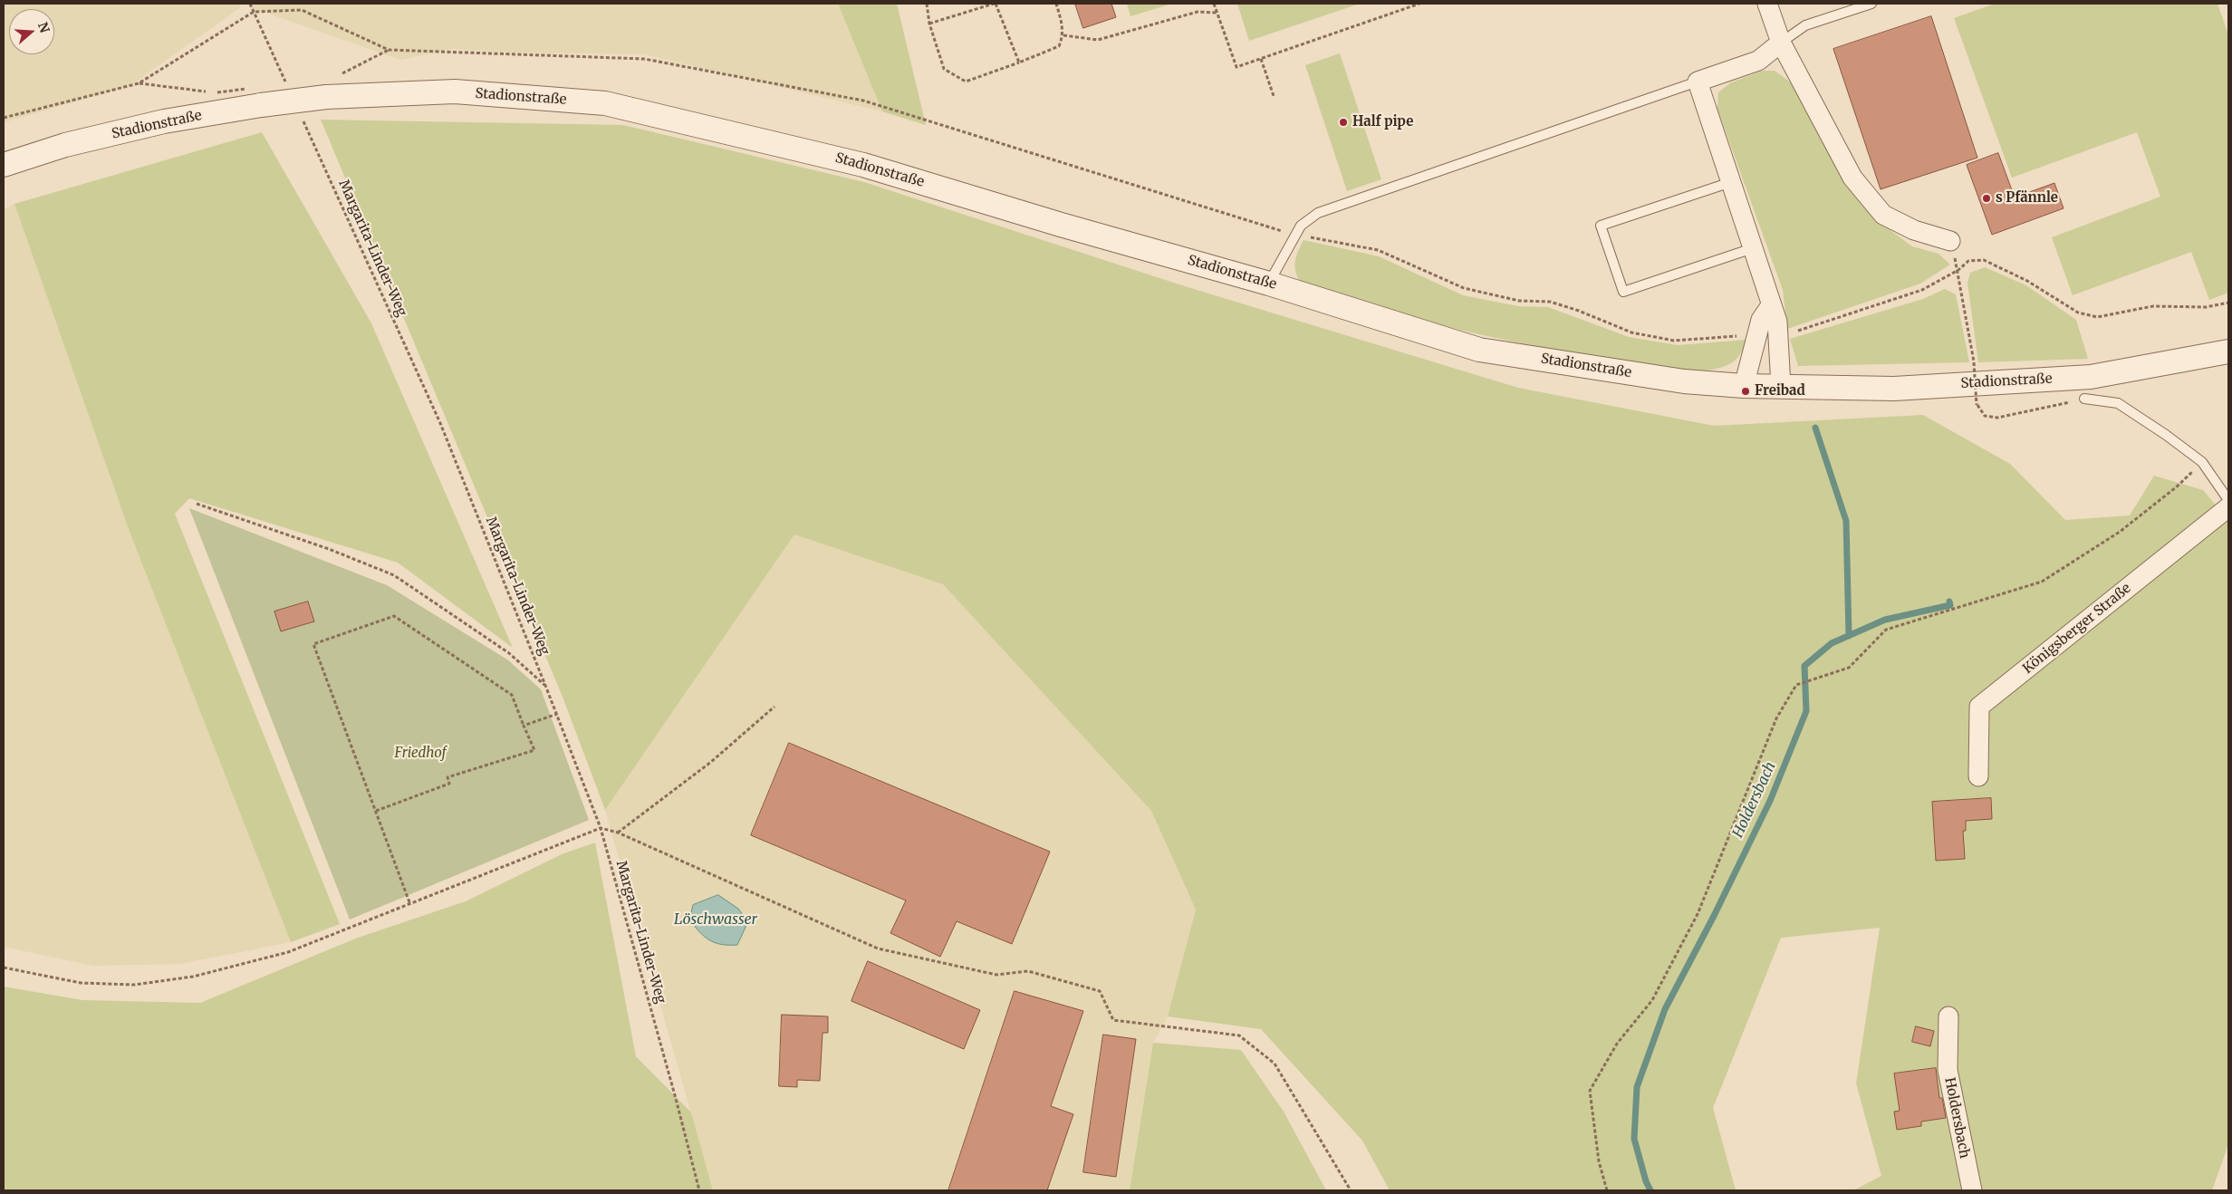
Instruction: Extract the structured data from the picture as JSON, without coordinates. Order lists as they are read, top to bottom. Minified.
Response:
{"streets":{"street":["Stadionstraße","Königsberger Straße","Holdersbach"],"path":["Margarita-Linder-Weg"]},"water":["Holdersbach","Löschwasser"],"parks":["Friedhof"],"places":["Half pipe","s Pfännle","Freibad"],"north":"right"}
